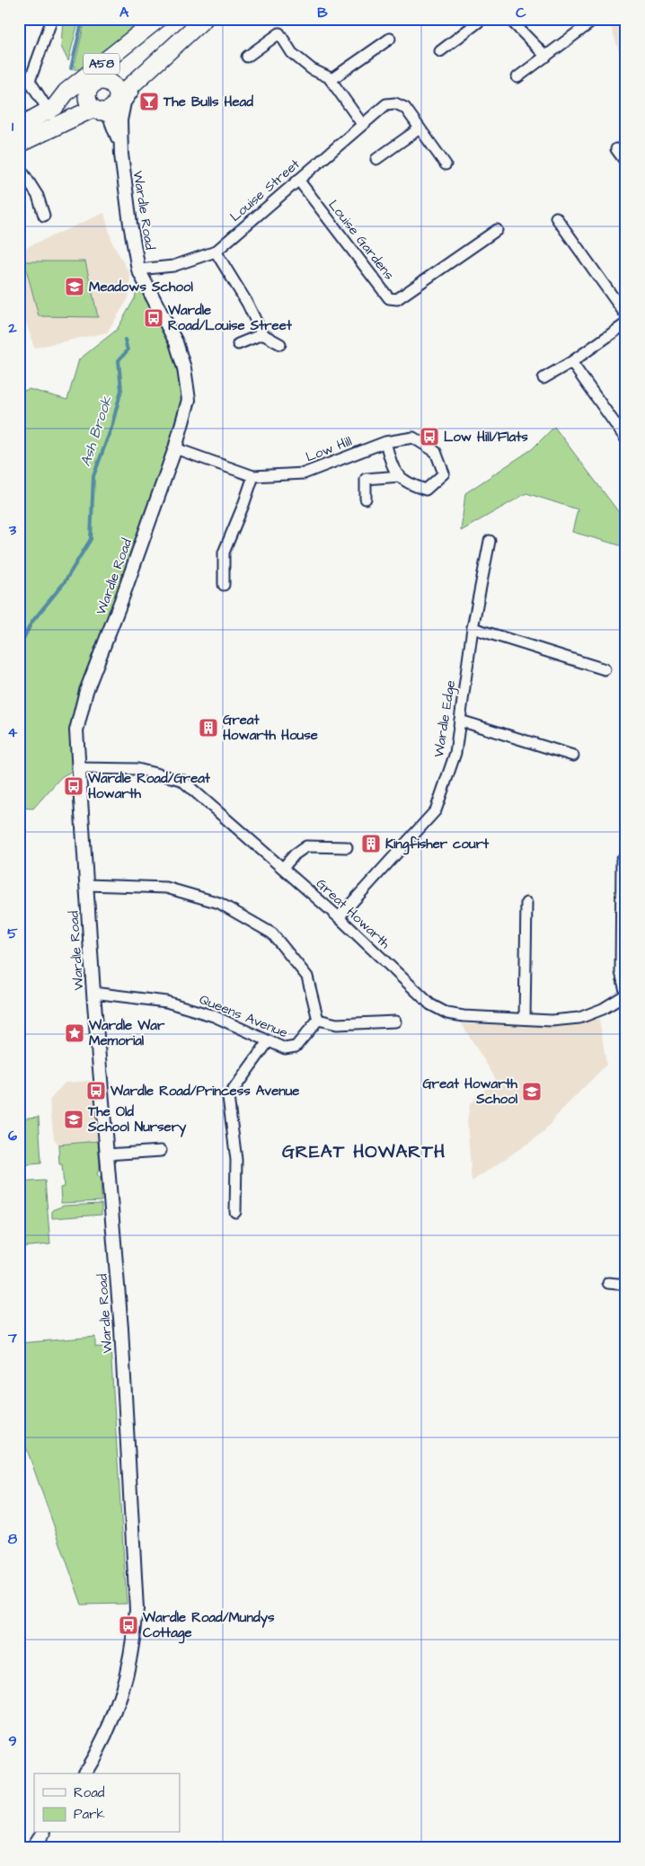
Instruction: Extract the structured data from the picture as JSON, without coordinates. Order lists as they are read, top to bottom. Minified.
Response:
{"streets":{"highway":["A58"],"street":["Louise Street","Wardle Road","Louise Gardens","Low Hill","Wardle Edge","Great Howarth","Queens Avenue"]},"crossings":[["A58","Wardle Road"],["Louise Street","Wardle Road"],["Louise Street","Louise Gardens"],["Wardle Road","Low Hill"],["Wardle Road","Great Howarth"],["Wardle Road","Queens Avenue"],["Wardle Edge","Great Howarth"]],"districts":["GREAT HOWARTH"],"water":["Ash Brook"],"places":{"bar":["The Bulls Head"],"school or university":["Meadows School","Great Howarth School","The Old School Nursery"],"bus stop":["Wardle Road/Louise Street","Low Hill/Flats","Wardle Road/Great Howarth","Wardle Road/Princess Avenue","Wardle Road/Mundys Cottage"],"building":["Great Howarth House","Kingfisher court"],"place":["Wardle War Memorial"]},"legend":["Road","Park"],"grid":{"columns":["A","B","C"],"rows":["1","2","3","4","5","6","7","8","9"]}}
